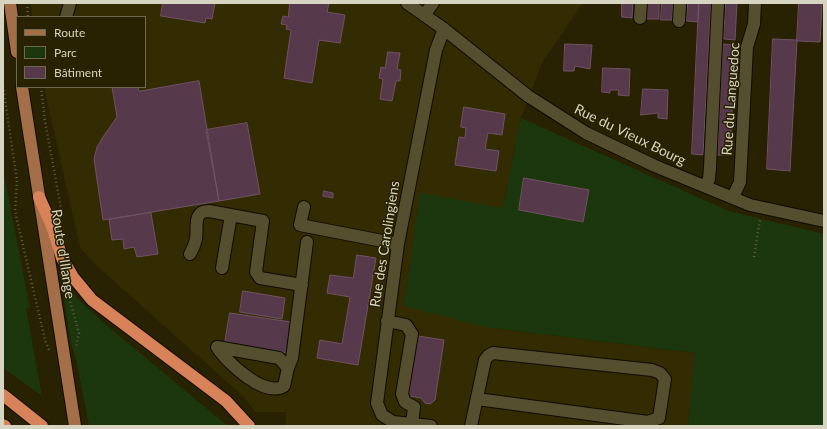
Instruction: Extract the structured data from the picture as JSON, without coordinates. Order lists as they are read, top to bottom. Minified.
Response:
{"streets":{"main road":["Route d'Illange"],"street":["Rue du Languedoc","Rue du Vieux Bourg","Rue des Carolingiens"]},"crossings":[["Rue du Languedoc","Rue du Vieux Bourg"],["Rue du Vieux Bourg","Rue des Carolingiens"]],"legend":["Route","Parc","Bâtiment"]}
